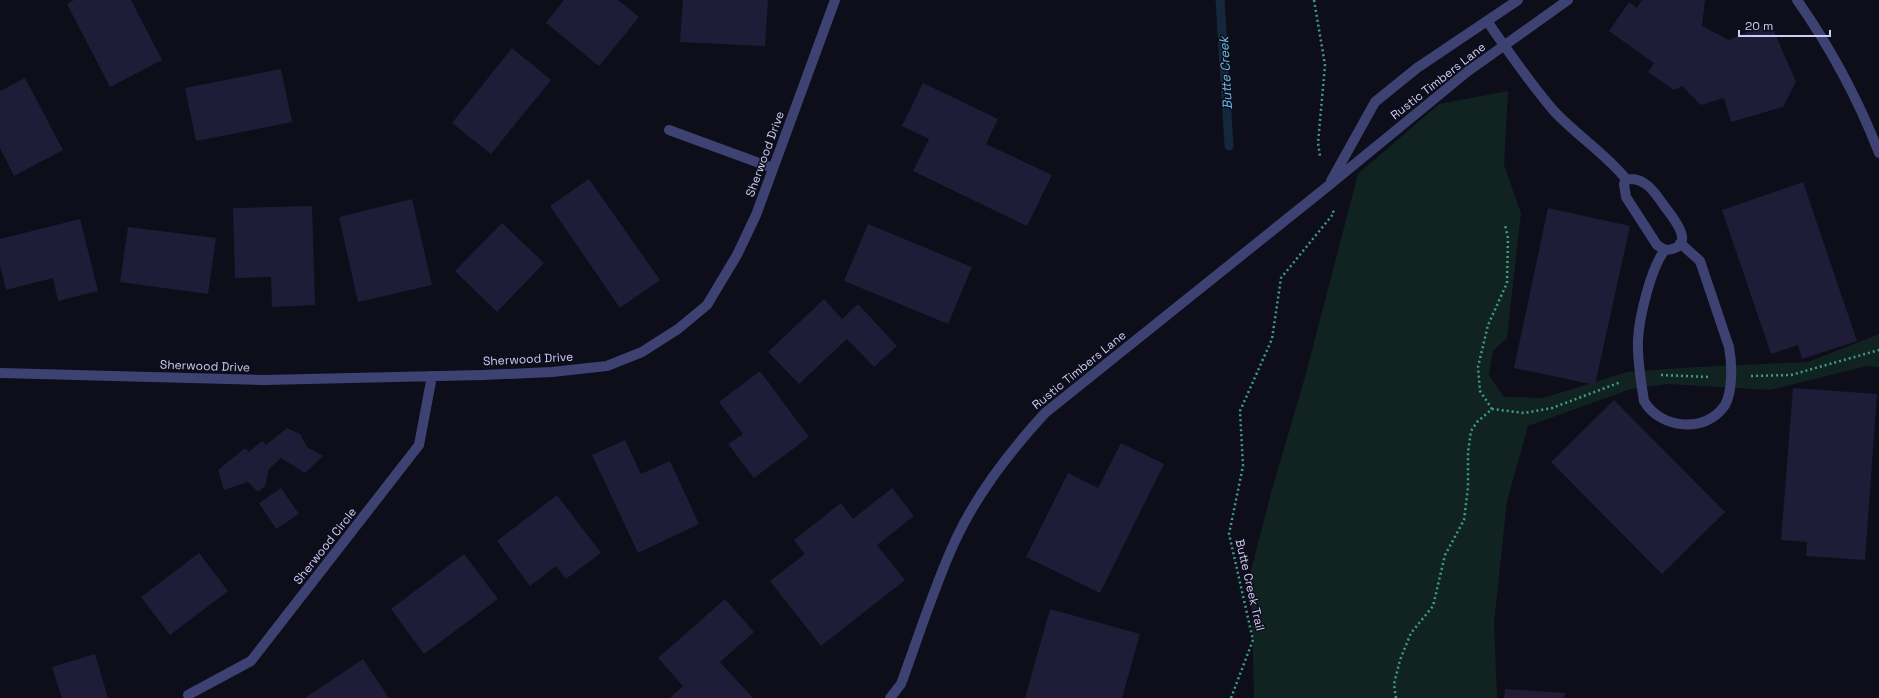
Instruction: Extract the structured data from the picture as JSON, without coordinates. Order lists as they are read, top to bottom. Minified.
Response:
{"streets":{"street":["Rustic Timbers Lane","Sherwood Drive","Sherwood Circle"],"path":["Butte Creek Trail"]},"crossings":[["Rustic Timbers Lane","Butte Creek Trail"],["Sherwood Drive","Sherwood Circle"]],"water":["Butte Creek"],"scale_bar":"20 m"}
